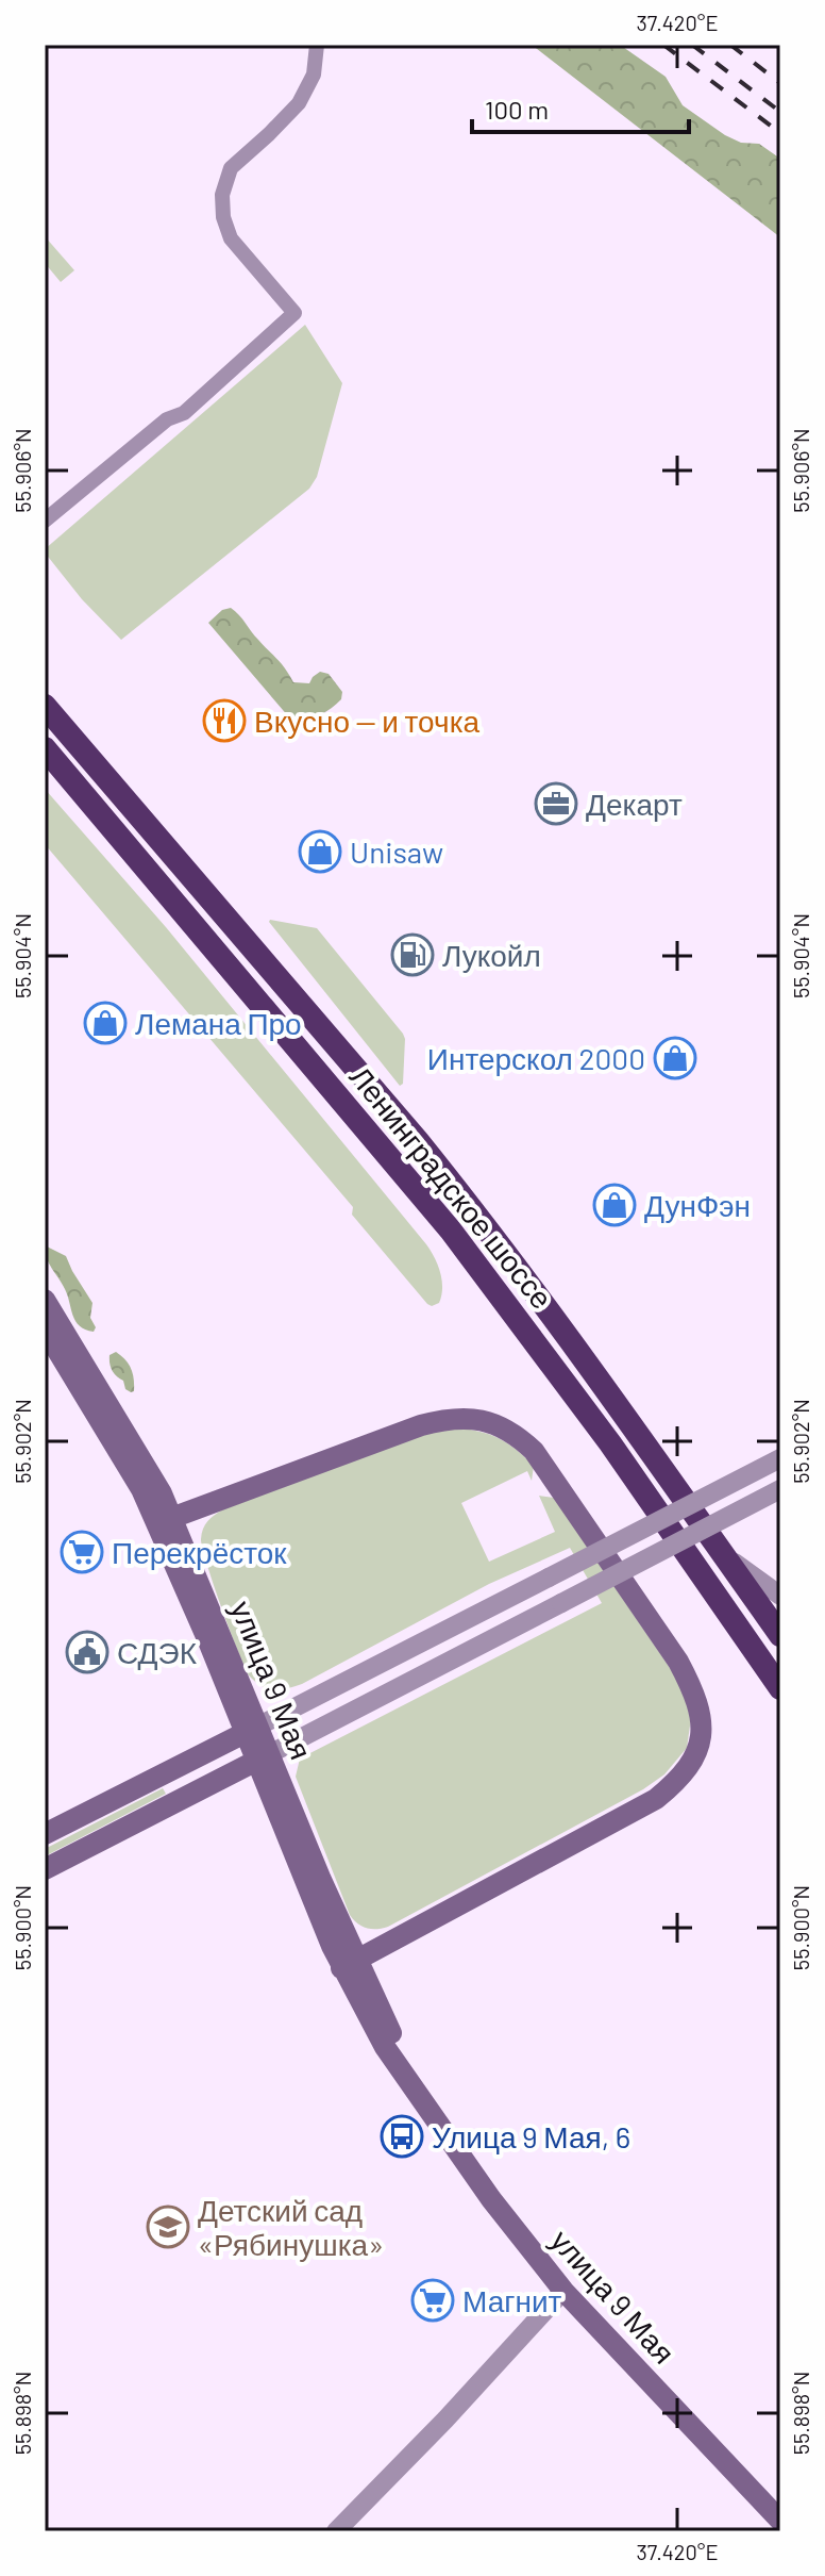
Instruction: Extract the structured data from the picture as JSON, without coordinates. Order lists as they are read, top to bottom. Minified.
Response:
{"streets":{"highway":["Ленинградское шоссе"],"main road":["улица 9 Мая"]},"places":{"restaurant":["Вкусно — и точка"],"office":["Декарт"],"shop":["Unisaw","Лемана Про","Интерскол 2000","ДунФэн"],"fuel station":["Лукойл"],"supermarket":["Перекрёсток","Магнит"],"public building":["СДЭК"],"bus stop":["Улица 9 Мая, 6"],"school or university":["Детский сад «Рябинушка»"]},"scale_bar":"100 m","coordinates":["37.420°E","55.906°N","55.904°N","55.902°N","55.900°N","55.898°N"]}
